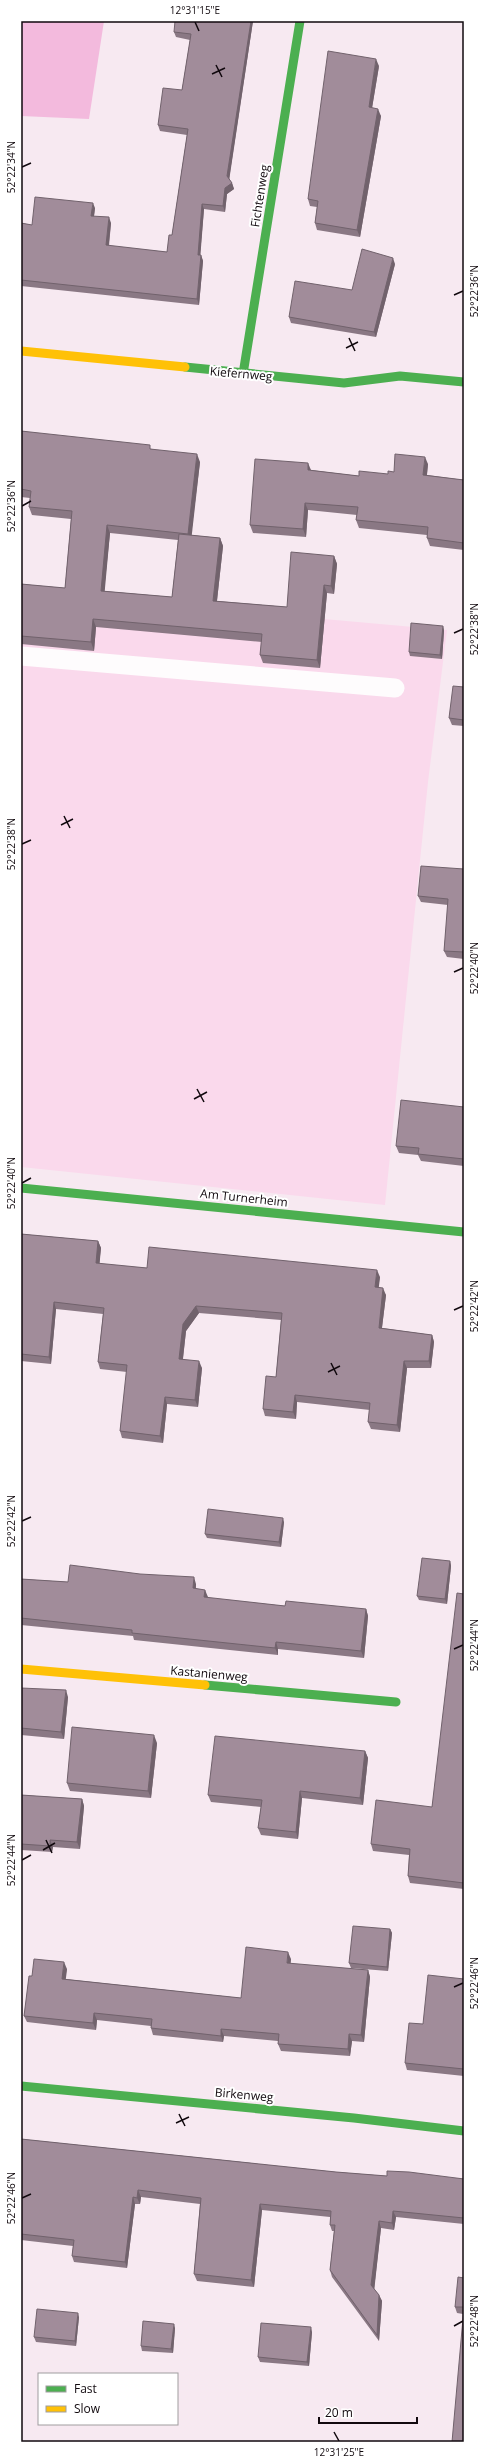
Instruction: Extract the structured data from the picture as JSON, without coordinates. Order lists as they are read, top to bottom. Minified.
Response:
{"streets":{"street":["Fichtenweg","Kiefernweg","Am Turnerheim","Kastanienweg","Birkenweg"]},"crossings":[["Fichtenweg","Kiefernweg"]],"legend":["Fast","Slow"],"scale_bar":"20 m","coordinates":["12°31'15\"E","52°22'34\"N","52°22'36\"N","52°22'38\"N","52°22'40\"N","52°22'42\"N","52°22'44\"N","52°22'46\"N","52°22'48\"N","12°31'25\"E"]}
